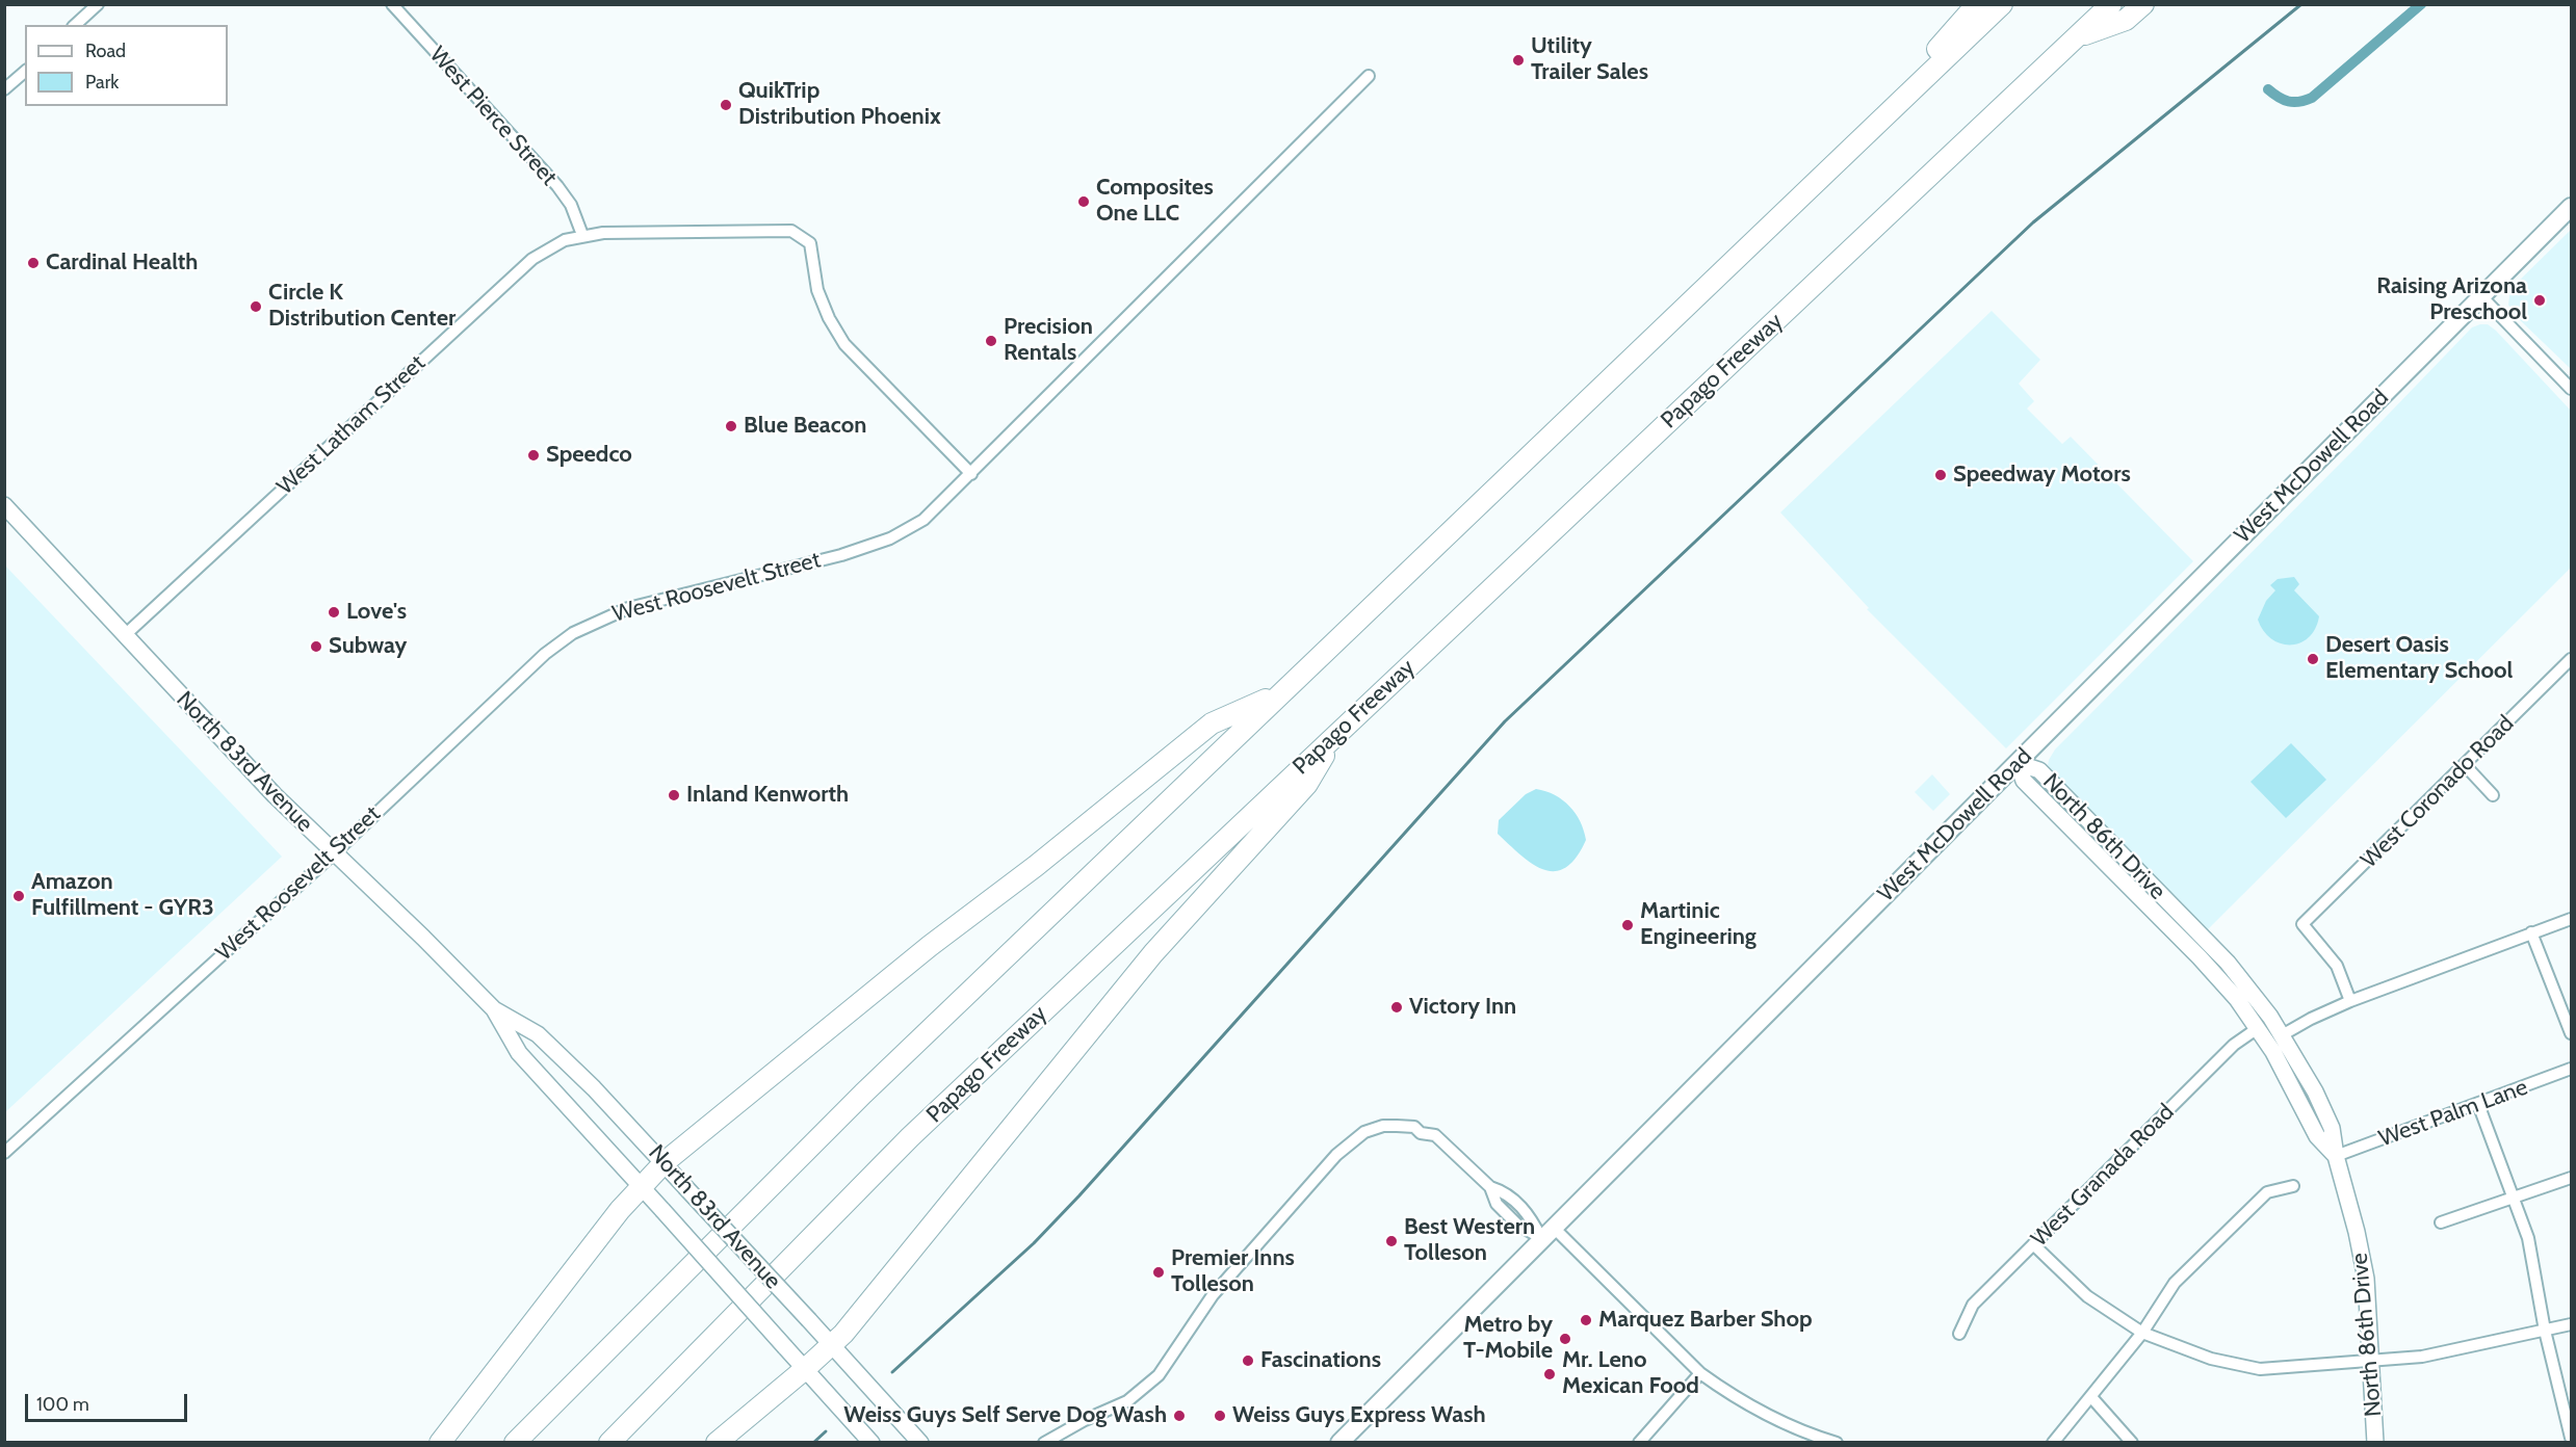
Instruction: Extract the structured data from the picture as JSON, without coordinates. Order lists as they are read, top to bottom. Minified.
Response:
{"streets":{"highway":["Papago Freeway"],"main road":["West McDowell Road","North 83rd Avenue","North 86th Drive"],"street":["West Pierce Street","West Latham Street","West Roosevelt Street","West Coronado Road","West Palm Lane","West Granada Road"]},"crossings":[["West Pierce Street","West Latham Street"],["West Latham Street","West Roosevelt Street"],["West Latham Street","North 83rd Avenue"],["West McDowell Road","North 86th Drive"],["West Roosevelt Street","North 83rd Avenue"],["North 86th Drive","West Palm Lane"],["North 86th Drive","West Granada Road"]],"places":["Utility Trailer Sales","QuikTrip Distribution Phoenix","Composites One LLC","Cardinal Health","Raising Arizona Preschool","Circle K Distribution Center","Precision Rentals","Blue Beacon","Speedco","Speedway Motors","Love's","Subway","Desert Oasis Elementary School","Inland Kenworth","Amazon Fulfillment - GYR3","Martinic Engineering","Victory Inn","Best Western Tolleson","Premier Inns Tolleson","Marquez Barber Shop","Metro by T-Mobile","Fascinations","Mr. Leno Mexican Food","Weiss Guys Self Serve Dog Wash","Weiss Guys Express Wash"],"legend":["Road","Park"],"scale_bar":"100 m"}
